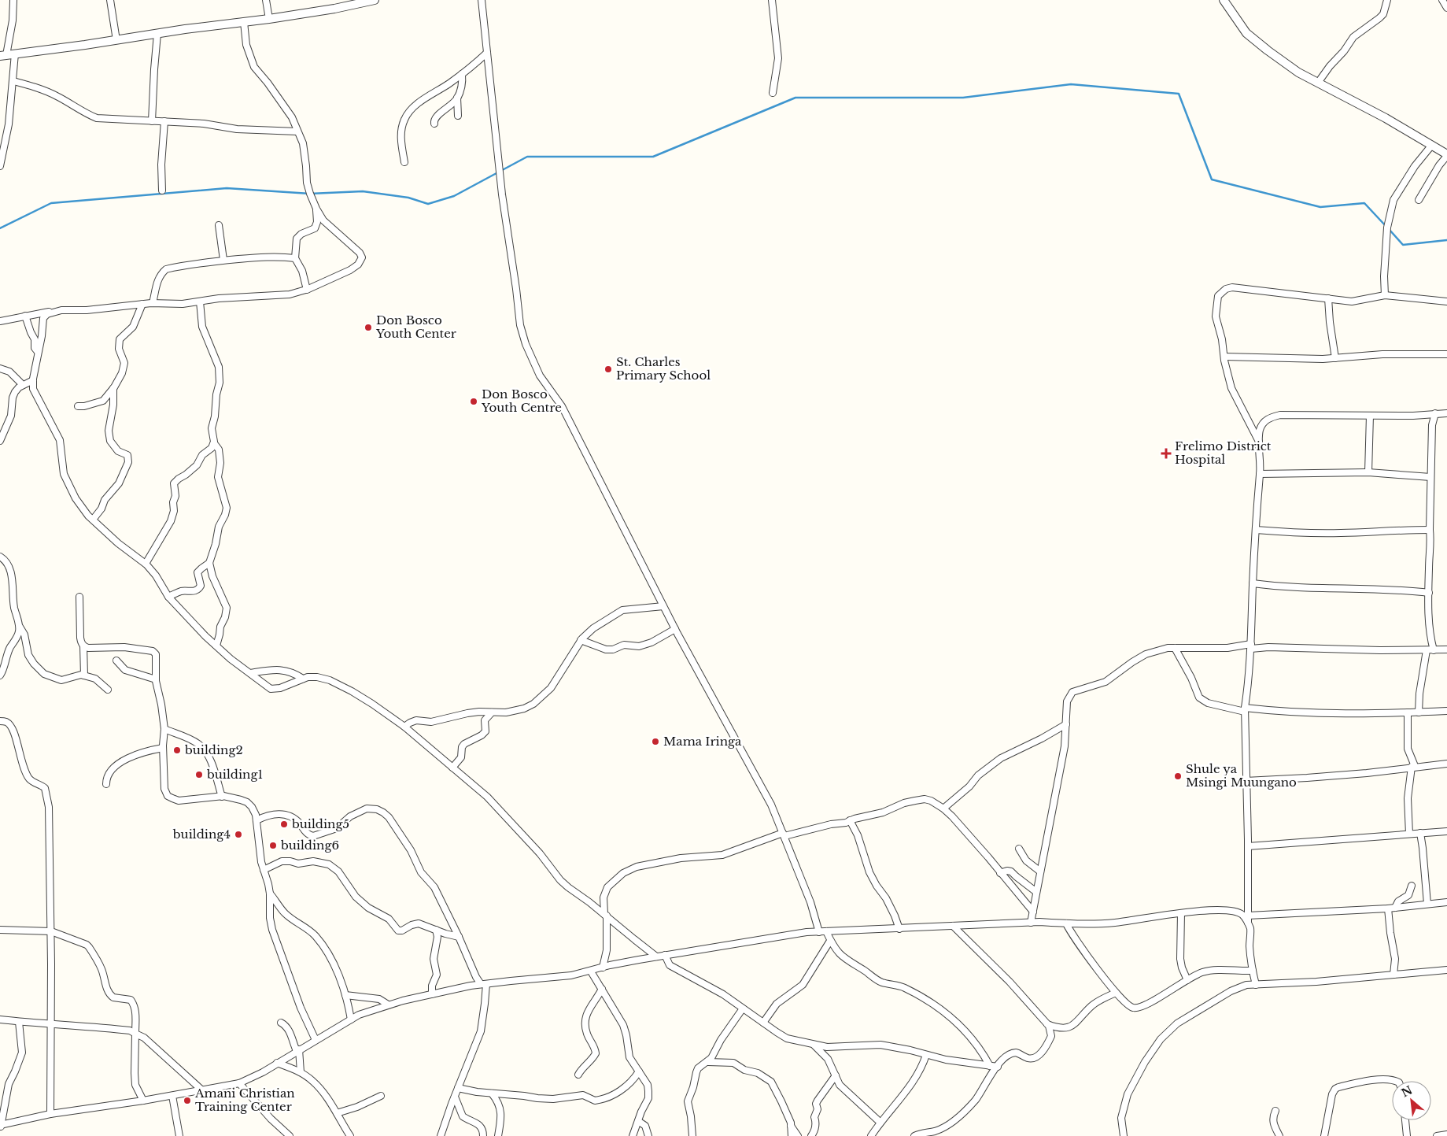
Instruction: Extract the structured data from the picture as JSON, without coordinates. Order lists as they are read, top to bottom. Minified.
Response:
{"places":{"other":["Don Bosco Youth Center","St. Charles Primary School","Don Bosco Youth Centre","Mama Iringa","building2","building1","Shule ya Msingi Muungano","building5","building4","building6","Amani Christian Training Center"],"health":["Frelimo District Hospital"]},"north":"top left"}
